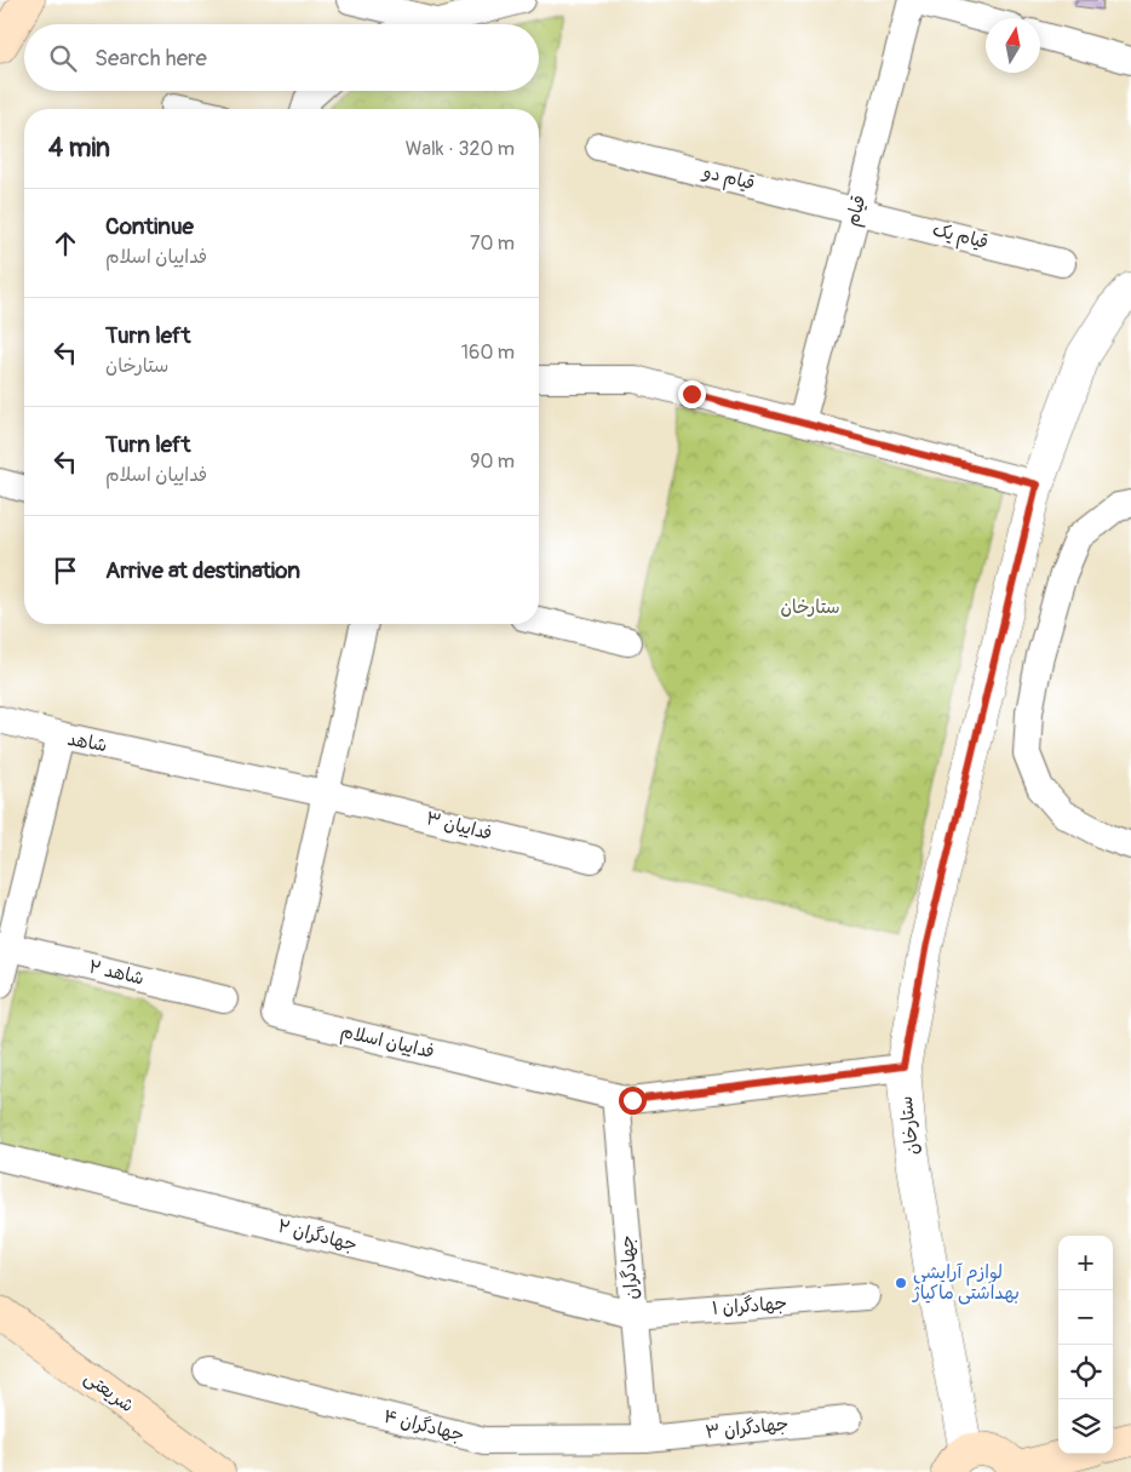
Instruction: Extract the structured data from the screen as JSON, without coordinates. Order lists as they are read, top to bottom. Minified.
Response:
{"streets":{"main road":["شریعتی"],"street":["قیام دو","قیام","قیام یک","شاهد","فداییان ۳","شاهد ۲","فداییان اسلام","ستارخان","جهادگران ۲","جهادگران","جهادگران ۱","جهادگران ۴","جهادگران ۳"]},"crossings":[["قیام دو","قیام"],["قیام دو","قیام یک"],["قیام","قیام یک"],["شاهد","فداییان ۳"],["شاهد","شاهد ۲"],["شاهد","فداییان اسلام"],["فداییان ۳","فداییان اسلام"],["فداییان اسلام","ستارخان"],["فداییان اسلام","جهادگران"],["جهادگران ۲","جهادگران"],["جهادگران ۲","جهادگران ۱"],["جهادگران","جهادگران ۱"],["جهادگران","جهادگران ۴"],["جهادگران","جهادگران ۳"],["جهادگران ۴","جهادگران ۳"]],"parks":["ستارخان"],"places":["لوازم آرایشی بهداشتی ماکیاژ"],"north":"top","page":{"search":"Search here","heading":["4 min","Walk · 320 m"],"list":[["Continue","فداییان اسلام","70 m"],["Turn left","ستارخان","160 m"],["Turn left","فداییان اسلام","90 m"],"Arrive at destination"],"map_buttons":["+","−"]}}
